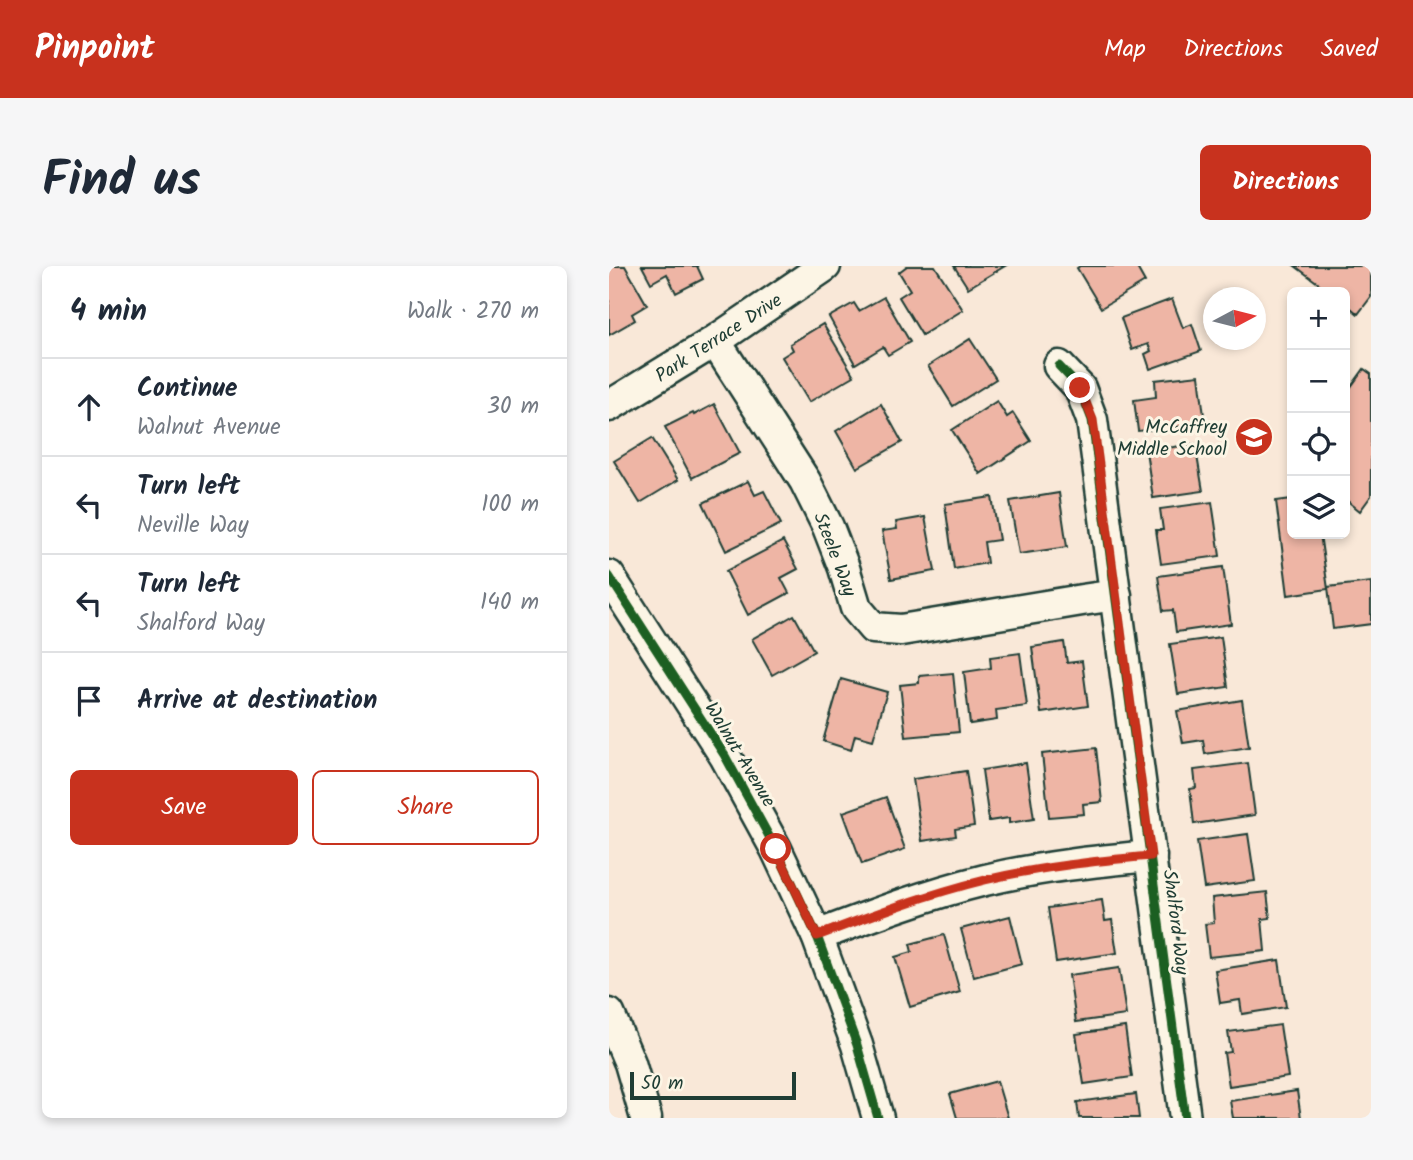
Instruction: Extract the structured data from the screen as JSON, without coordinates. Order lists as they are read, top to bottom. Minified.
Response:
{"streets":{"street":["Park Terrace Drive","Steele Way","Walnut Avenue","Shalford Way"]},"crossings":[["Park Terrace Drive","Steele Way"],["Steele Way","Shalford Way"]],"places":{"school or university":["McCaffrey Middle School"]},"scale_bar":"50 m","north":"right","page":{"header":"Pinpoint","nav":["Map","Directions","Saved"],"title":"Find us","buttons":["Directions",["Save","Share"]],"heading":["4 min","Walk · 270 m"],"map_buttons":["+","−"],"list":[["Continue","Walnut Avenue","30 m"],["Turn left","Neville Way","100 m"],["Turn left","Shalford Way","140 m"],"Arrive at destination"],"scale":"50 m"}}
